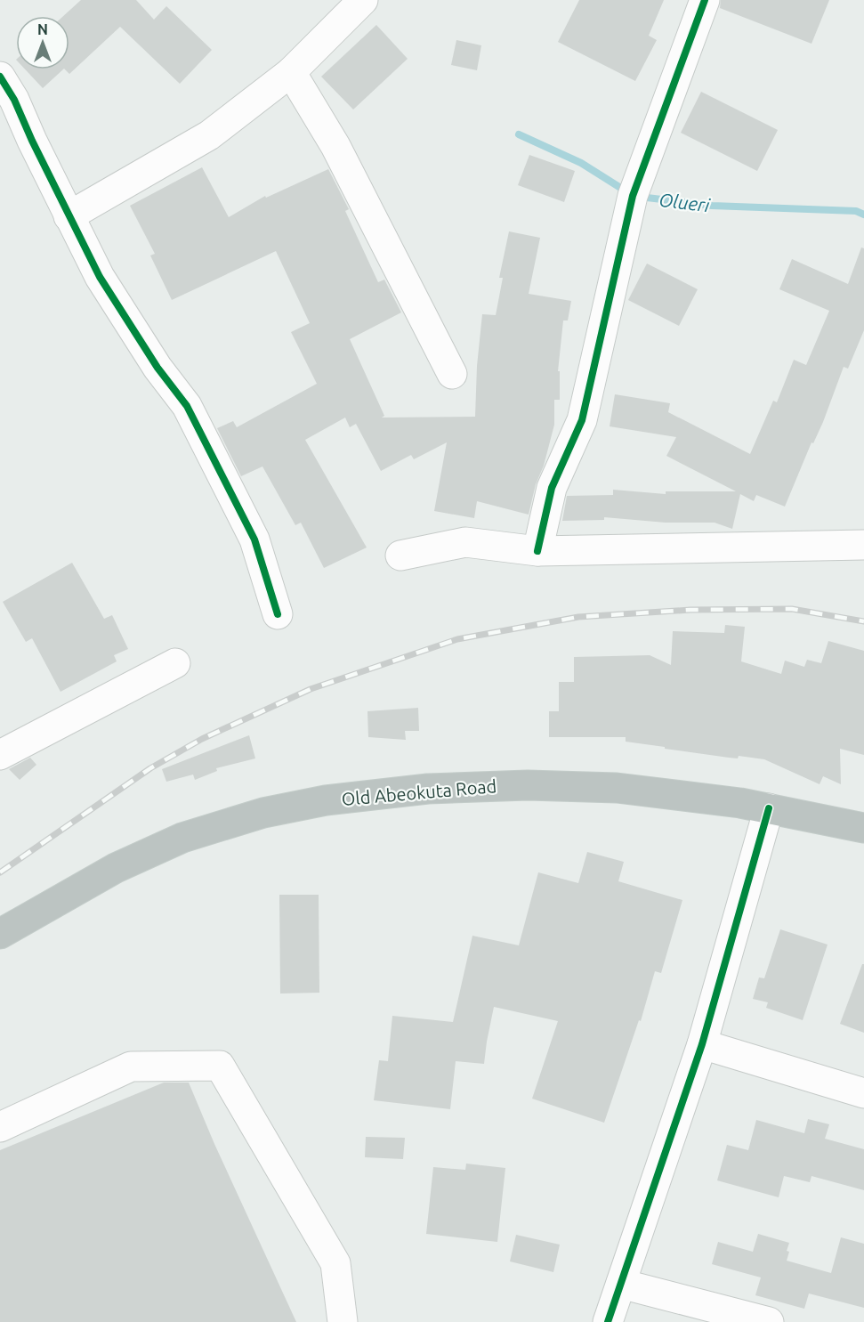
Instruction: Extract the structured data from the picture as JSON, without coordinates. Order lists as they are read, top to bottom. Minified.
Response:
{"streets":{"highway":["Old Abeokuta Road"]},"water":["Olueri"],"north":"top"}
